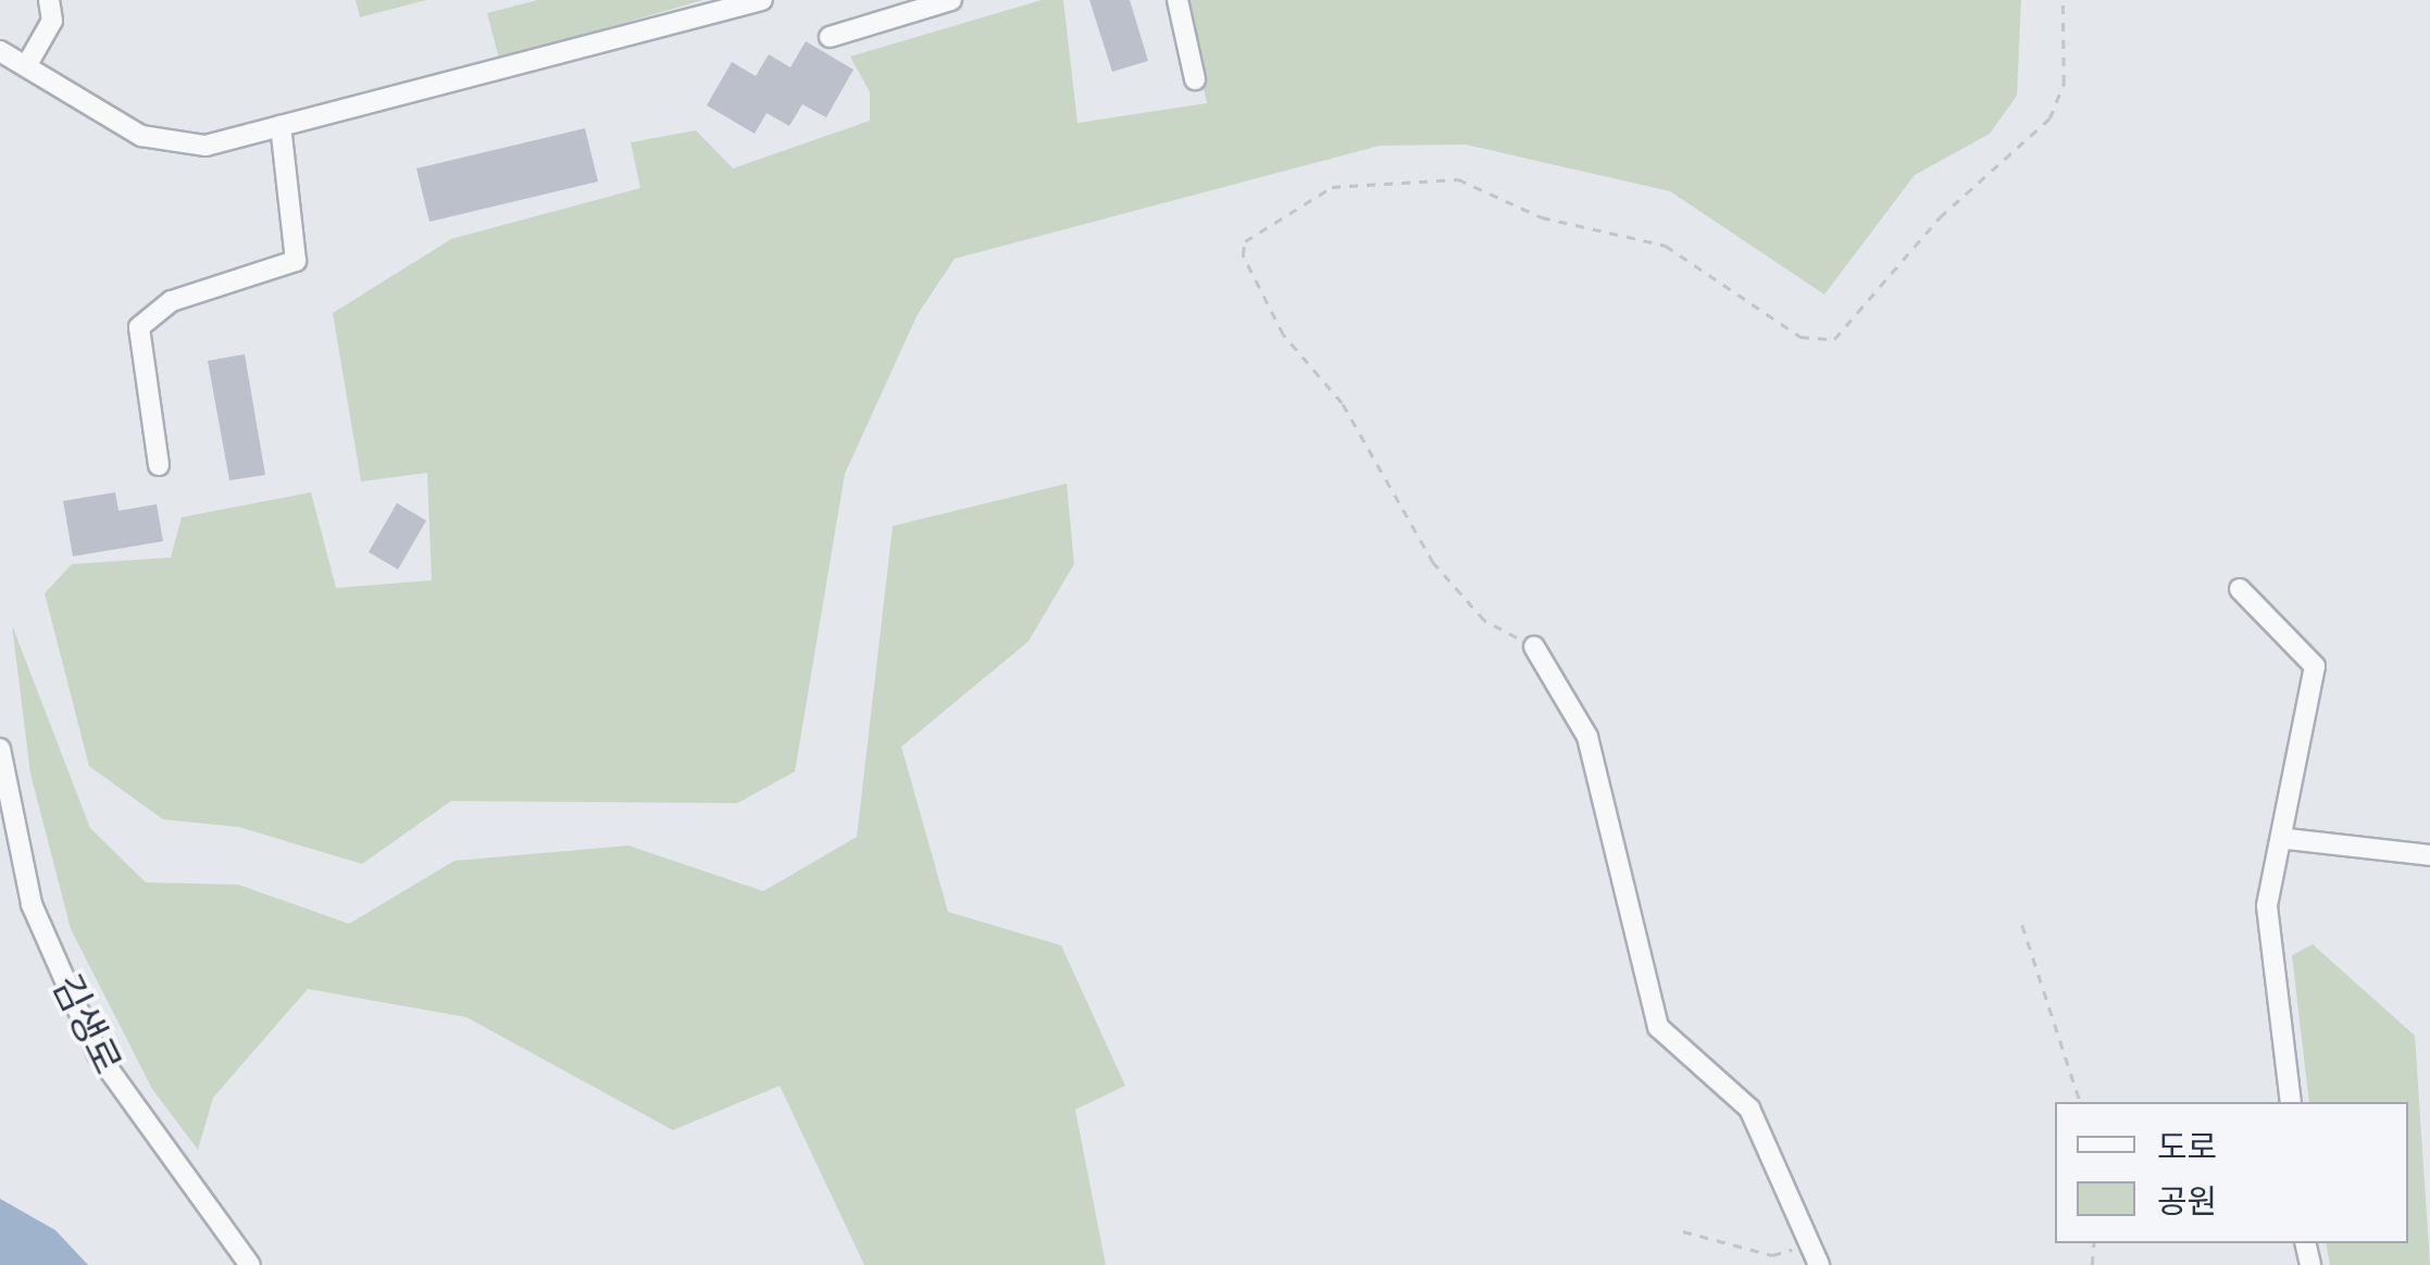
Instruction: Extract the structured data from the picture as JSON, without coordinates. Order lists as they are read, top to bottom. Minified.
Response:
{"streets":{"street":["김생로"]},"legend":["도로","공원"]}
